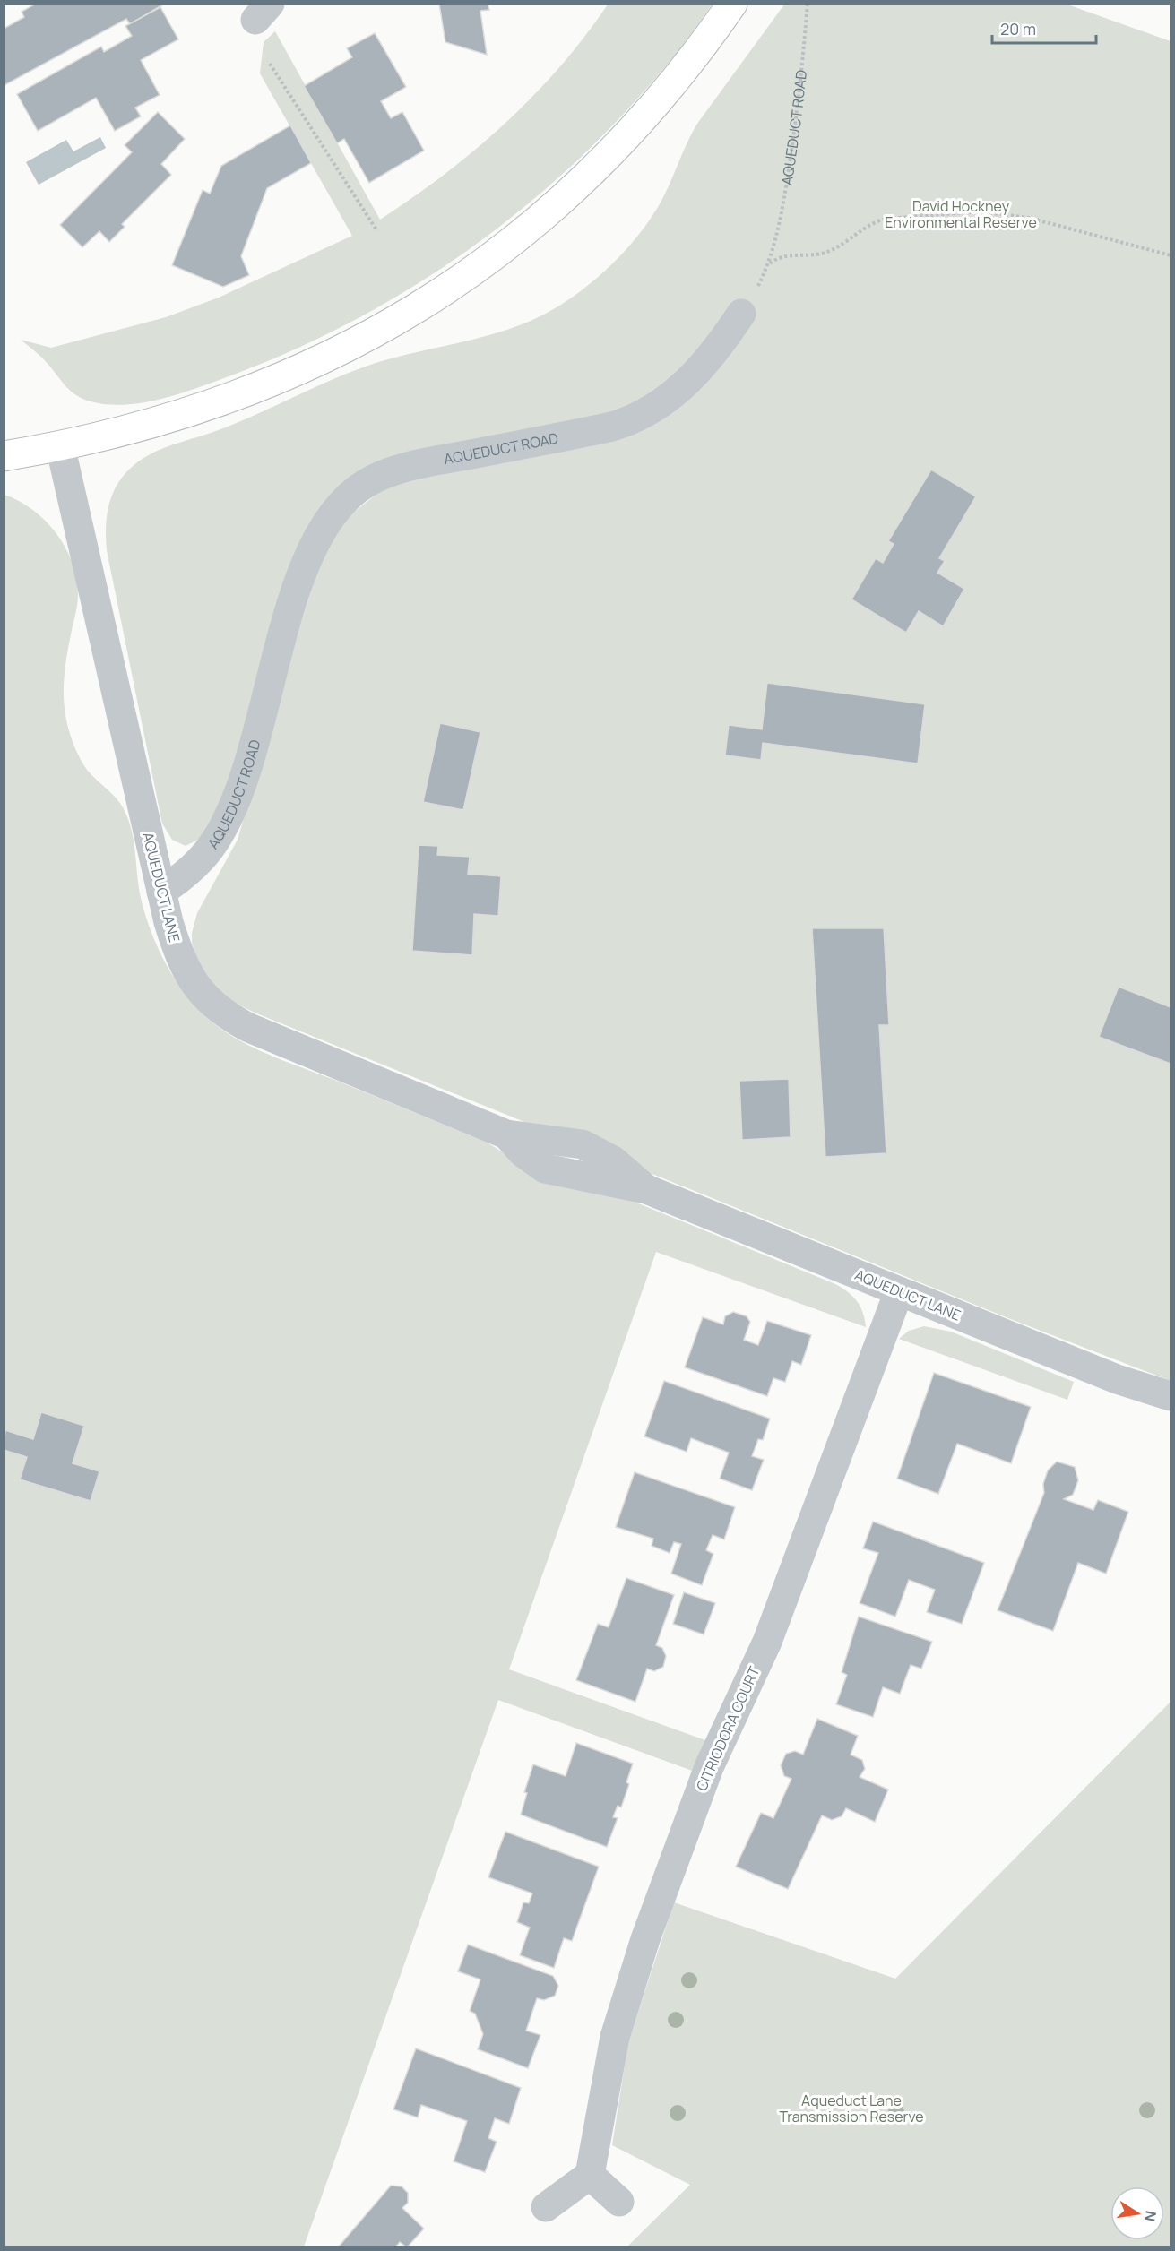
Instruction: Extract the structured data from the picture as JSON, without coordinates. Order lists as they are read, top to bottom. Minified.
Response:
{"streets":{"street":["AQUEDUCT ROAD","AQUEDUCT LANE","CITRIODORA COURT"]},"crossings":[["AQUEDUCT ROAD","AQUEDUCT LANE"],["AQUEDUCT LANE","CITRIODORA COURT"]],"parks":["David Hockney Environmental Reserve","Aqueduct Lane Transmission Reserve"],"scale_bar":"20 m","north":"right"}
